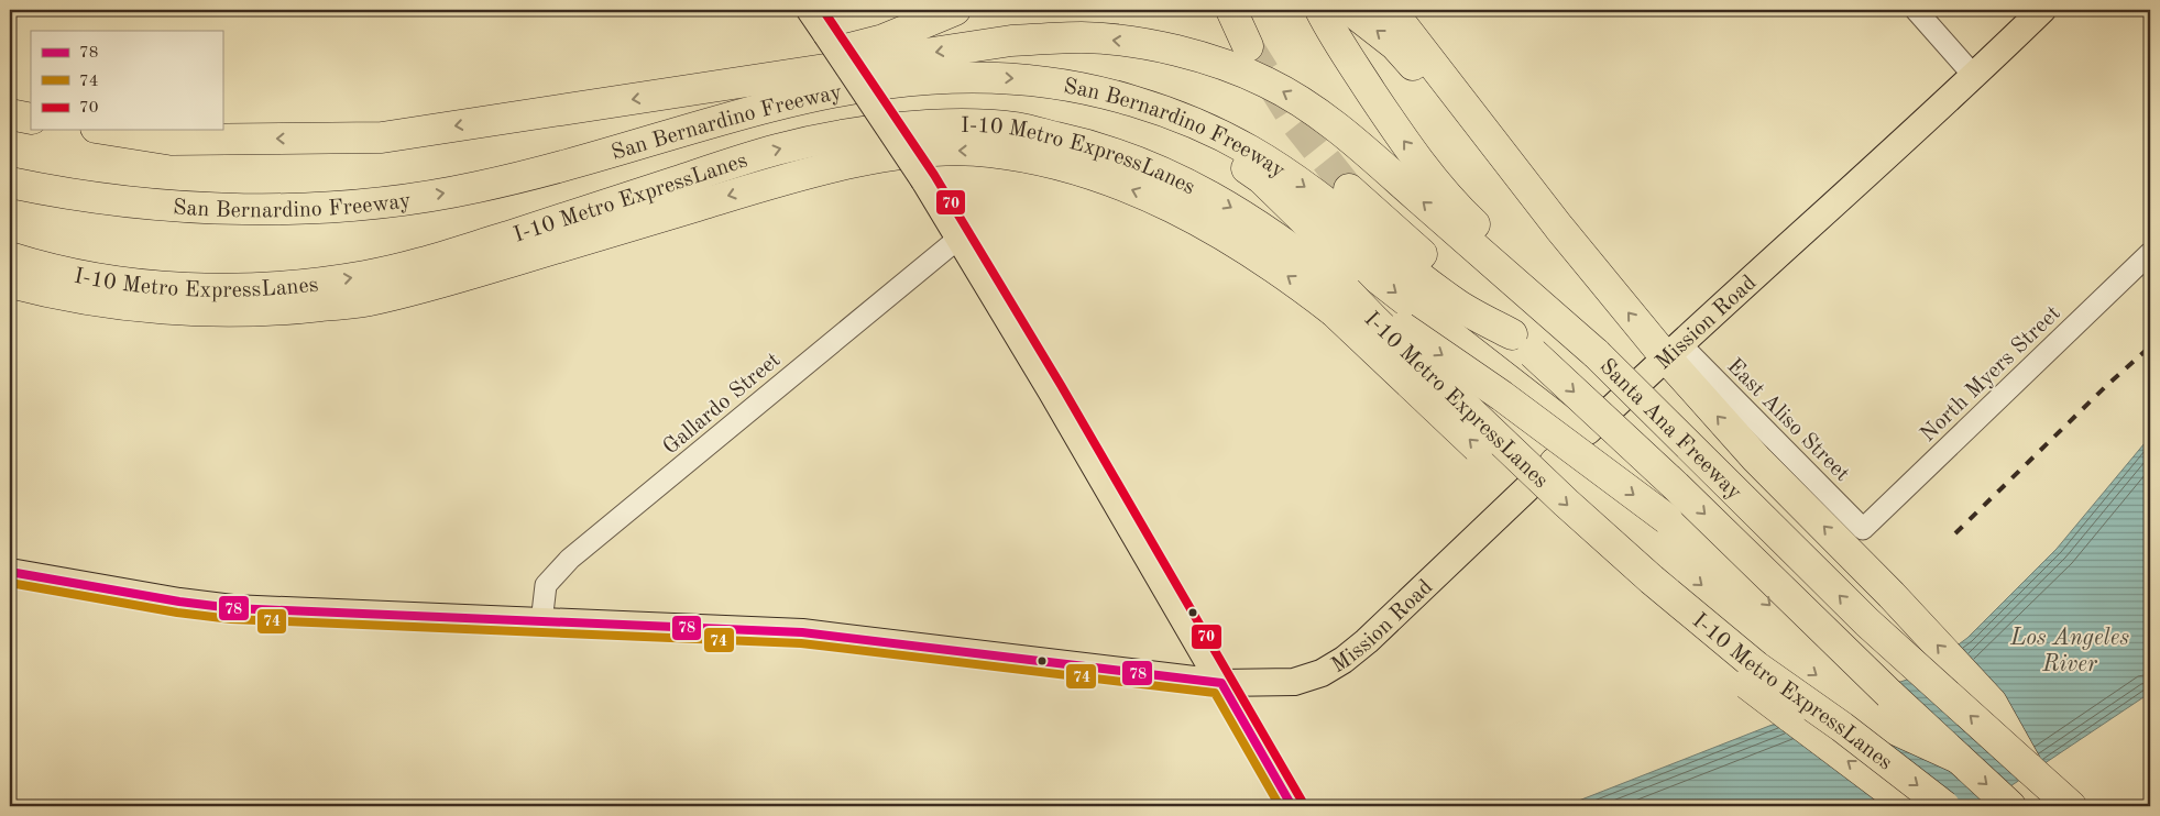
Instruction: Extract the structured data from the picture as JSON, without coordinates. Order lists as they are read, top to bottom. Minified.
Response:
{"streets":{"highway":["San Bernardino Freeway","I-10 Metro ExpressLanes","Santa Ana Freeway"],"main road":["Mission Road"],"street":["North Myers Street","Gallardo Street","East Aliso Street"]},"crossings":[["San Bernardino Freeway","Santa Ana Freeway"],["Mission Road","Gallardo Street"],["Mission Road","East Aliso Street"],["North Myers Street","East Aliso Street"]],"water":["Los Angeles River"],"lines":["transit line 70","transit line 78","transit line 74"],"legend":["78","74","70"]}
